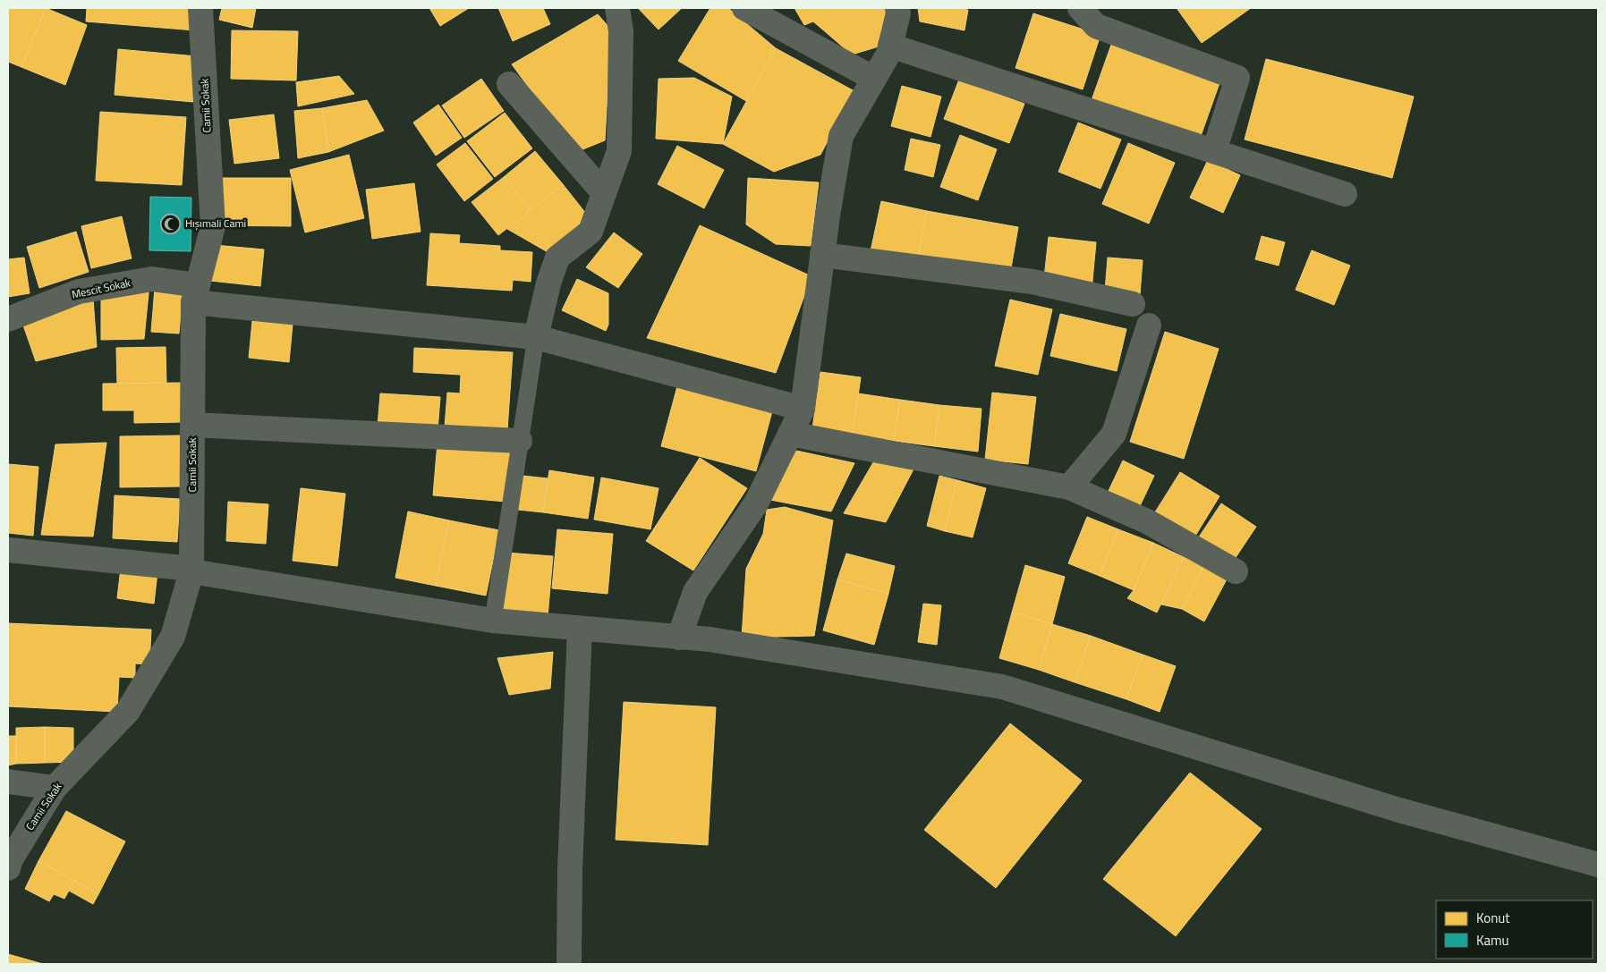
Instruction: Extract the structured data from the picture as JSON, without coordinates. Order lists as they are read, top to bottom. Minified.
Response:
{"streets":{"street":["Camii Sokak","Mescit Sokak"]},"crossings":[["Camii Sokak","Mescit Sokak"]],"places":{"mosque":["Hışımali Cami"]},"legend":["Konut","Kamu"]}
